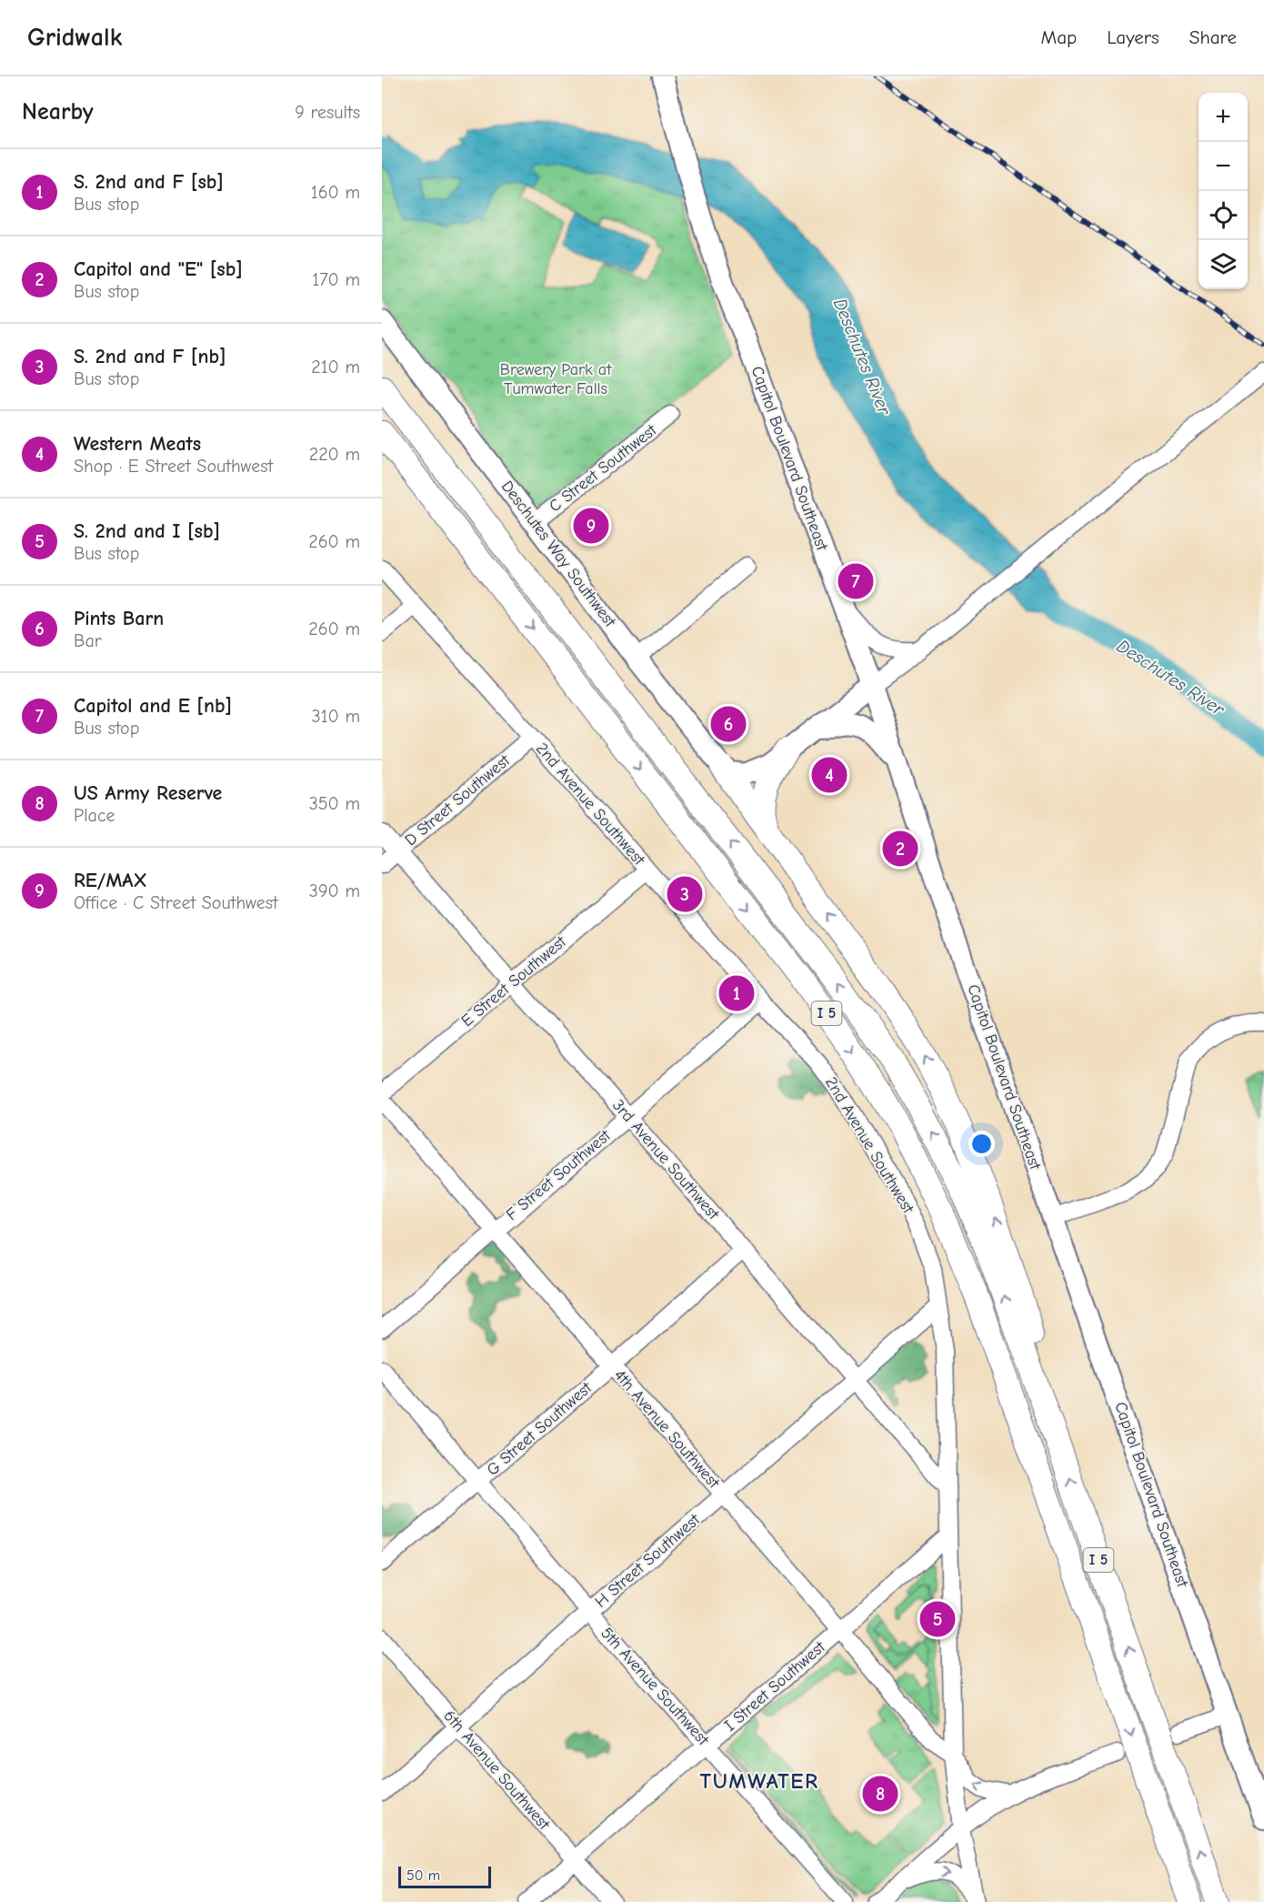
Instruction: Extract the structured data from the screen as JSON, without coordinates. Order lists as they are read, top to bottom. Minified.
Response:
{"streets":{"highway":["I 5"],"main road":["Capitol Boulevard Southeast","Deschutes Way Southwest"],"street":["C Street Southwest","D Street Southwest","2nd Avenue Southwest","E Street Southwest","3rd Avenue Southwest","F Street Southwest","G Street Southwest","4th Avenue Southwest","H Street Southwest","5th Avenue Southwest","I Street Southwest","6th Avenue Southwest"]},"crossings":[["C Street Southwest","Deschutes Way Southwest"],["D Street Southwest","2nd Avenue Southwest"],["D Street Southwest","3rd Avenue Southwest"],["2nd Avenue Southwest","E Street Southwest"],["2nd Avenue Southwest","3rd Avenue Southwest"],["2nd Avenue Southwest","F Street Southwest"],["2nd Avenue Southwest","4th Avenue Southwest"],["2nd Avenue Southwest","H Street Southwest"],["2nd Avenue Southwest","I Street Southwest"],["E Street Southwest","3rd Avenue Southwest"],["3rd Avenue Southwest","F Street Southwest"],["3rd Avenue Southwest","G Street Southwest"],["3rd Avenue Southwest","H Street Southwest"],["F Street Southwest","4th Avenue Southwest"],["G Street Southwest","4th Avenue Southwest"],["G Street Southwest","5th Avenue Southwest"],["4th Avenue Southwest","H Street Southwest"],["4th Avenue Southwest","I Street Southwest"],["H Street Southwest","5th Avenue Southwest"],["H Street Southwest","6th Avenue Southwest"],["5th Avenue Southwest","I Street Southwest"],["I Street Southwest","6th Avenue Southwest"]],"districts":["TUMWATER"],"water":["Deschutes River"],"parks":["Brewery Park at Tumwater Falls"],"scale_bar":"50 m","page":{"header":"Gridwalk","nav":["Map","Layers","Share"],"heading":["Nearby","9 results"],"map_buttons":["+","−"],"list":[{"mark":"1","name":"S. 2nd and F [sb]","note":"Bus stop","value":"160 m"},{"mark":"2","name":"Capitol and \"E\" [sb]","note":"Bus stop","value":"170 m"},{"mark":"3","name":"S. 2nd and F [nb]","note":"Bus stop","value":"210 m"},{"mark":"4","name":"Western Meats","note":"Shop · E Street Southwest","value":"220 m"},{"mark":"5","name":"S. 2nd and I [sb]","note":"Bus stop","value":"260 m"},{"mark":"6","name":"Pints Barn","note":"Bar","value":"260 m"},{"mark":"7","name":"Capitol and E [nb]","note":"Bus stop","value":"310 m"},{"mark":"8","name":"US Army Reserve","note":"Place","value":"350 m"},{"mark":"9","name":"RE/MAX","note":"Office · C Street Southwest","value":"390 m"}],"pins":["9","7","6","4","2","3","1","5","8"],"scale":"50 m"}}
